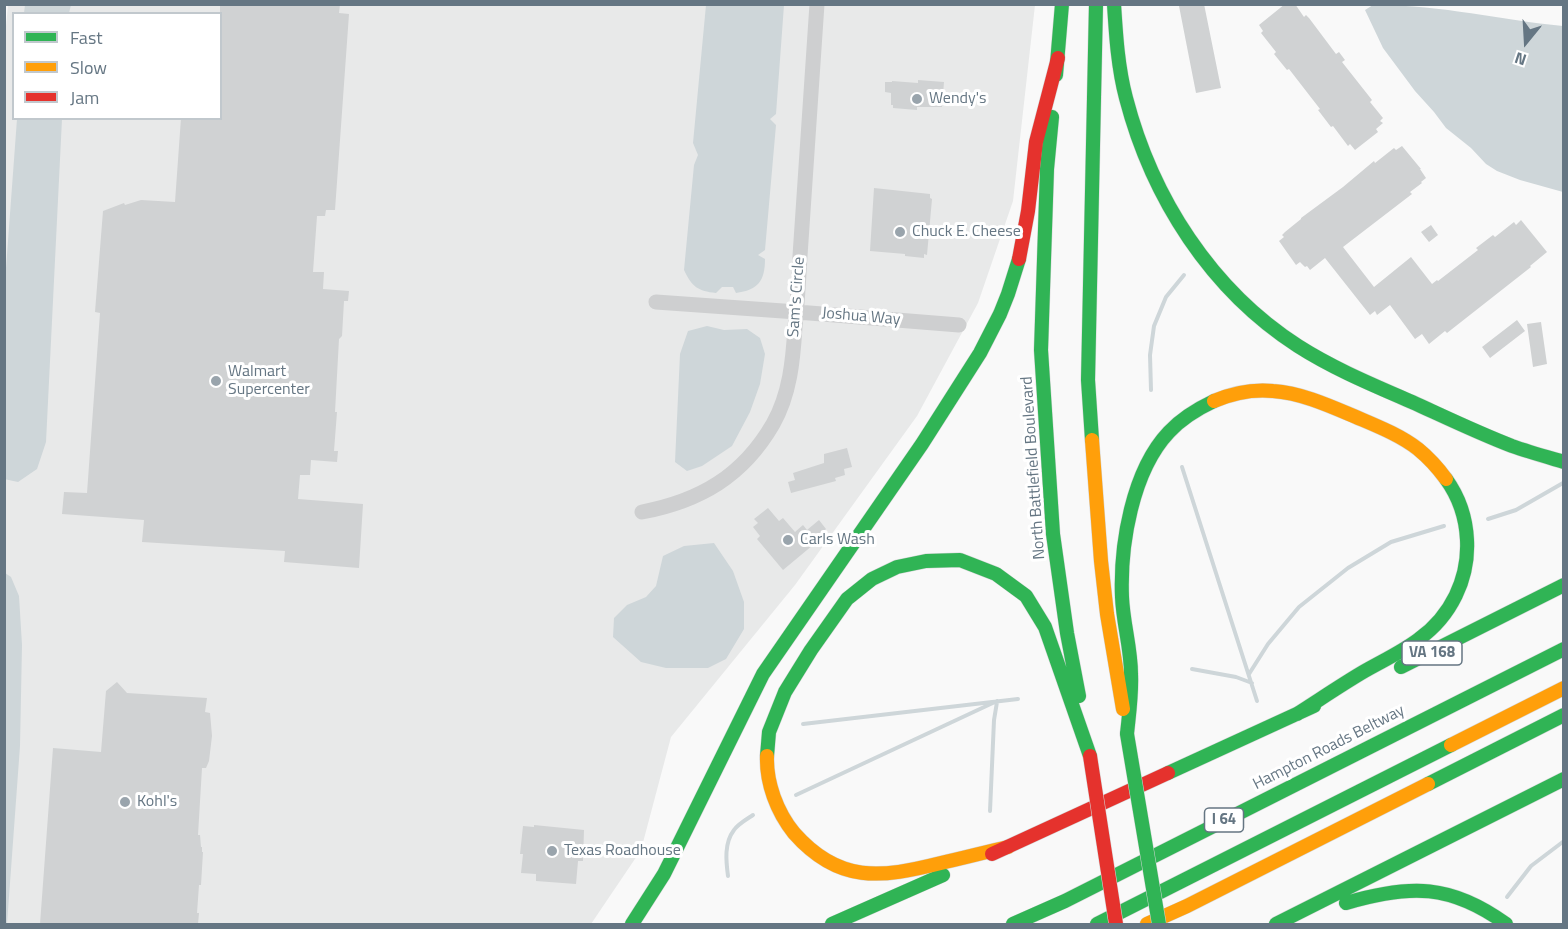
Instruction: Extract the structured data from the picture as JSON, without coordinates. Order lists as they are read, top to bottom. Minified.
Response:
{"streets":{"main road":["North Battlefield Boulevard","VA 168","Hampton Roads Beltway","I 64"],"street":["Sam's Circle","Joshua Way"]},"crossings":[["Sam's Circle","Joshua Way"]],"places":["Wendy's","Chuck E. Cheese","Walmart Supercenter","Carls Wash","Kohl's","Texas Roadhouse"],"legend":["Fast","Slow","Jam"],"north":"bottom"}
